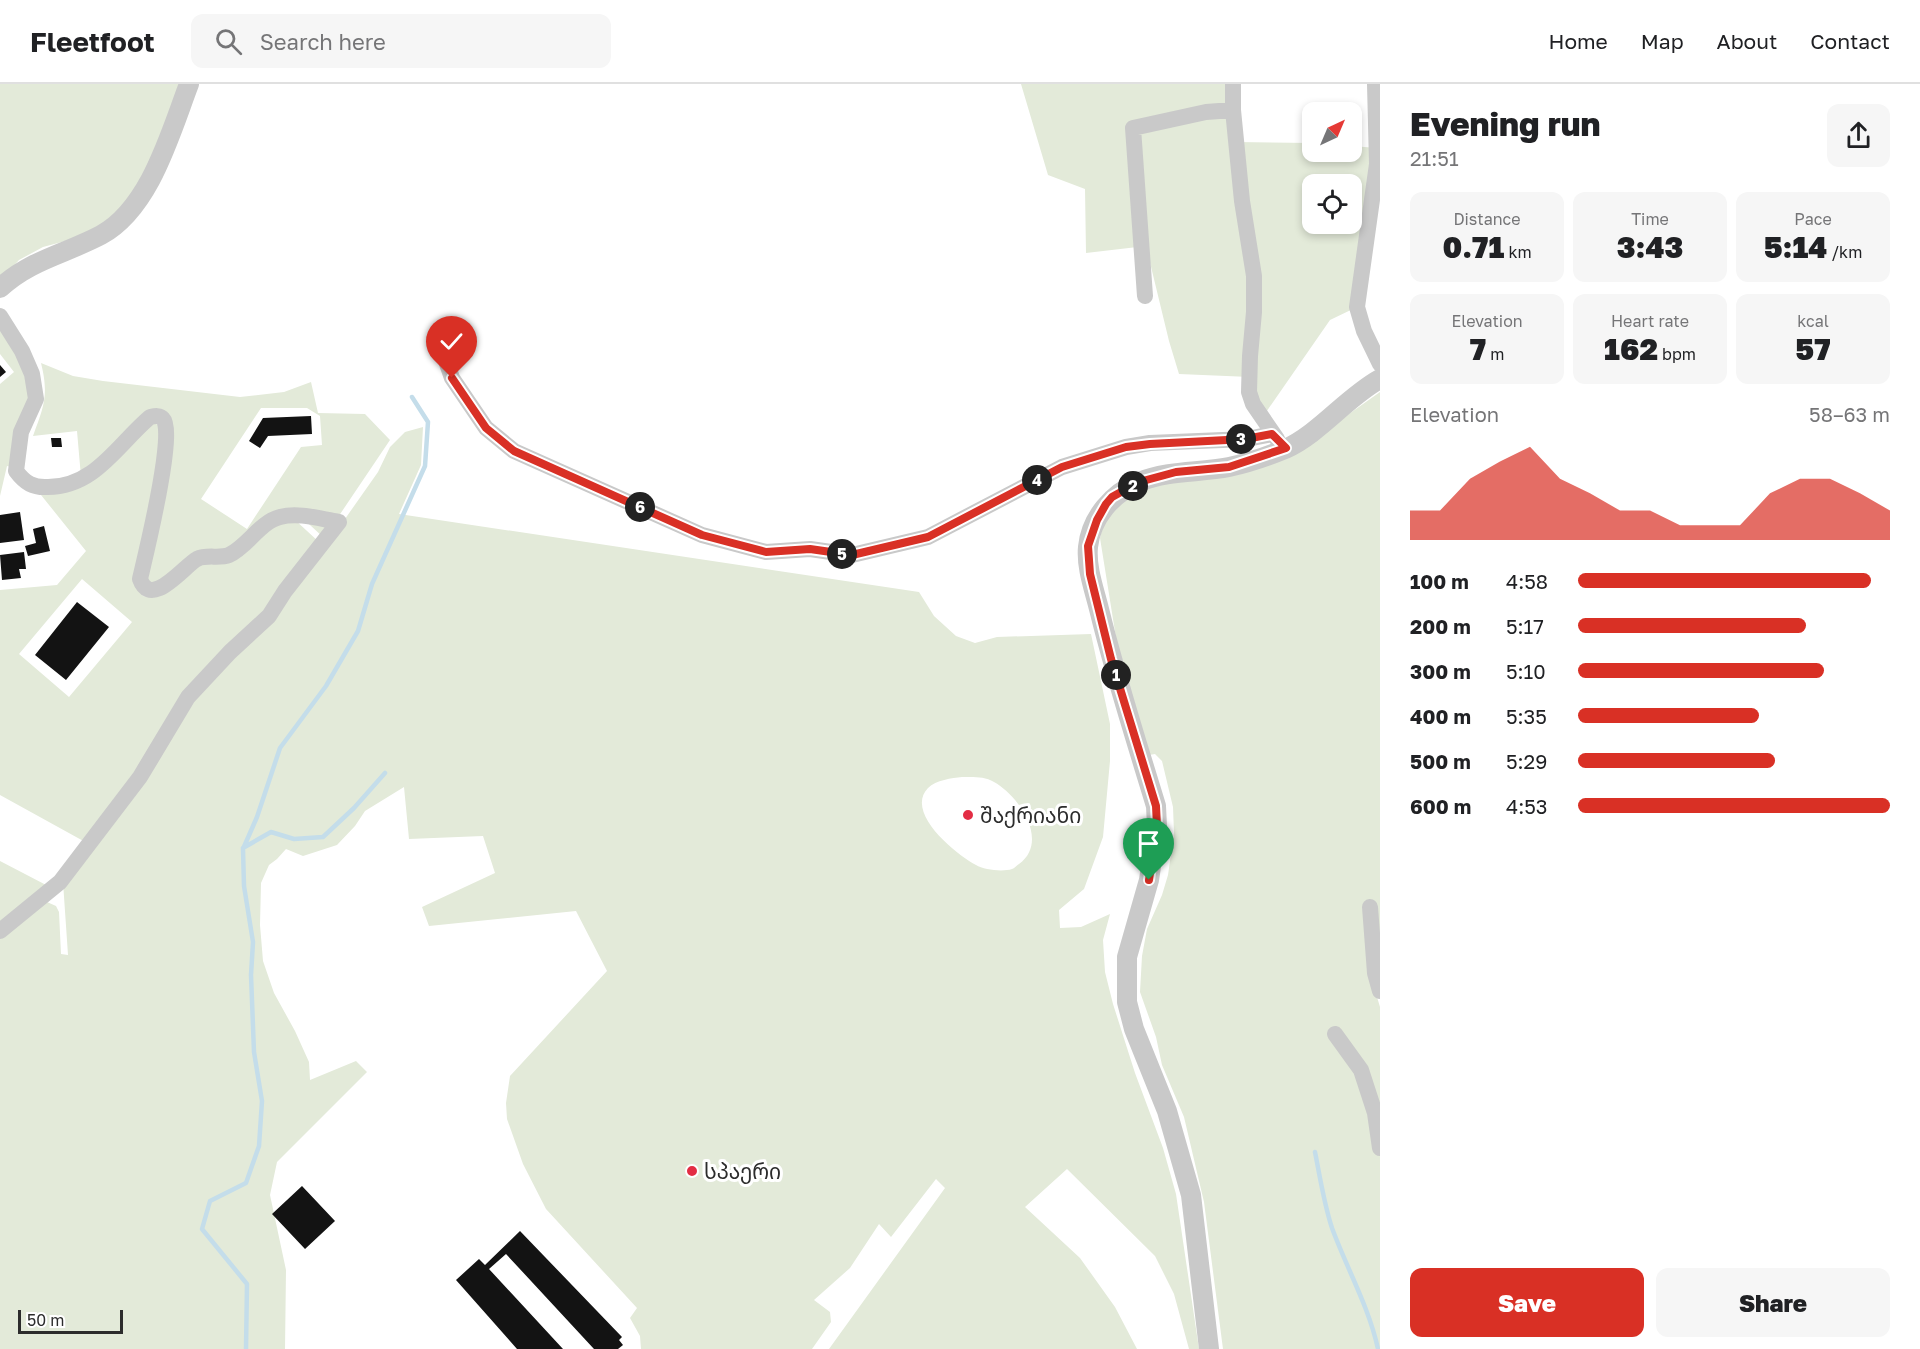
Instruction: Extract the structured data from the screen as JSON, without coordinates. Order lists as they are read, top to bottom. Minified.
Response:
{"places":["შაქრიანი","სპაერი"],"scale_bar":"50 m","north":"top right","page":{"header":"Fleetfoot","search":"Search here","nav":["Home","Map","About","Contact"],"heading":["Evening run","21:51"],"stats":[["Distance","0.71 km"],["Time","3:43"],["Pace","5:14 /km"],["Elevation","7 m"],["Heart rate","162 bpm"],["kcal","57"]],"chart":["Elevation","58–63 m"],"pins":["3","4","2","6","5","1"],"list":[{"name":"100 m","note":"4:58"},{"name":"200 m","note":"5:17"},{"name":"300 m","note":"5:10"},{"name":"400 m","note":"5:35"},{"name":"500 m","note":"5:29"},{"name":"600 m","note":"4:53"}],"buttons":["Save","Share"],"scale":"50 m"}}
